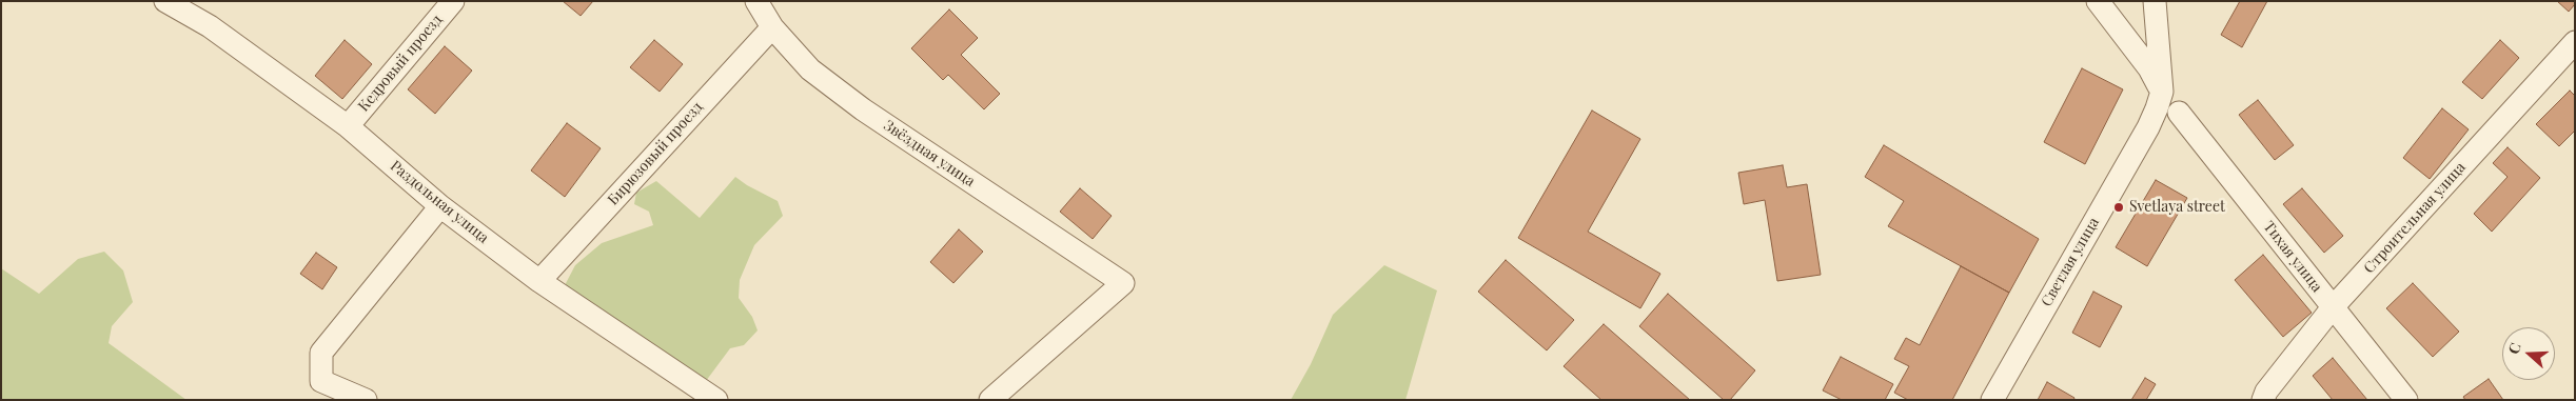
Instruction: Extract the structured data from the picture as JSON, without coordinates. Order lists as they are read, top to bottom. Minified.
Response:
{"streets":{"street":["Кедровый проезд","Бирюзовый проезд","Звёздная улица","Раздольная улица","Строительная улица","Тихая улица","Светлая улица"]},"crossings":[["Кедровый проезд","Раздольная улица"],["Бирюзовый проезд","Звёздная улица"],["Бирюзовый проезд","Раздольная улица"],["Строительная улица","Тихая улица"]],"places":["Svetlaya street"],"north":"left"}
